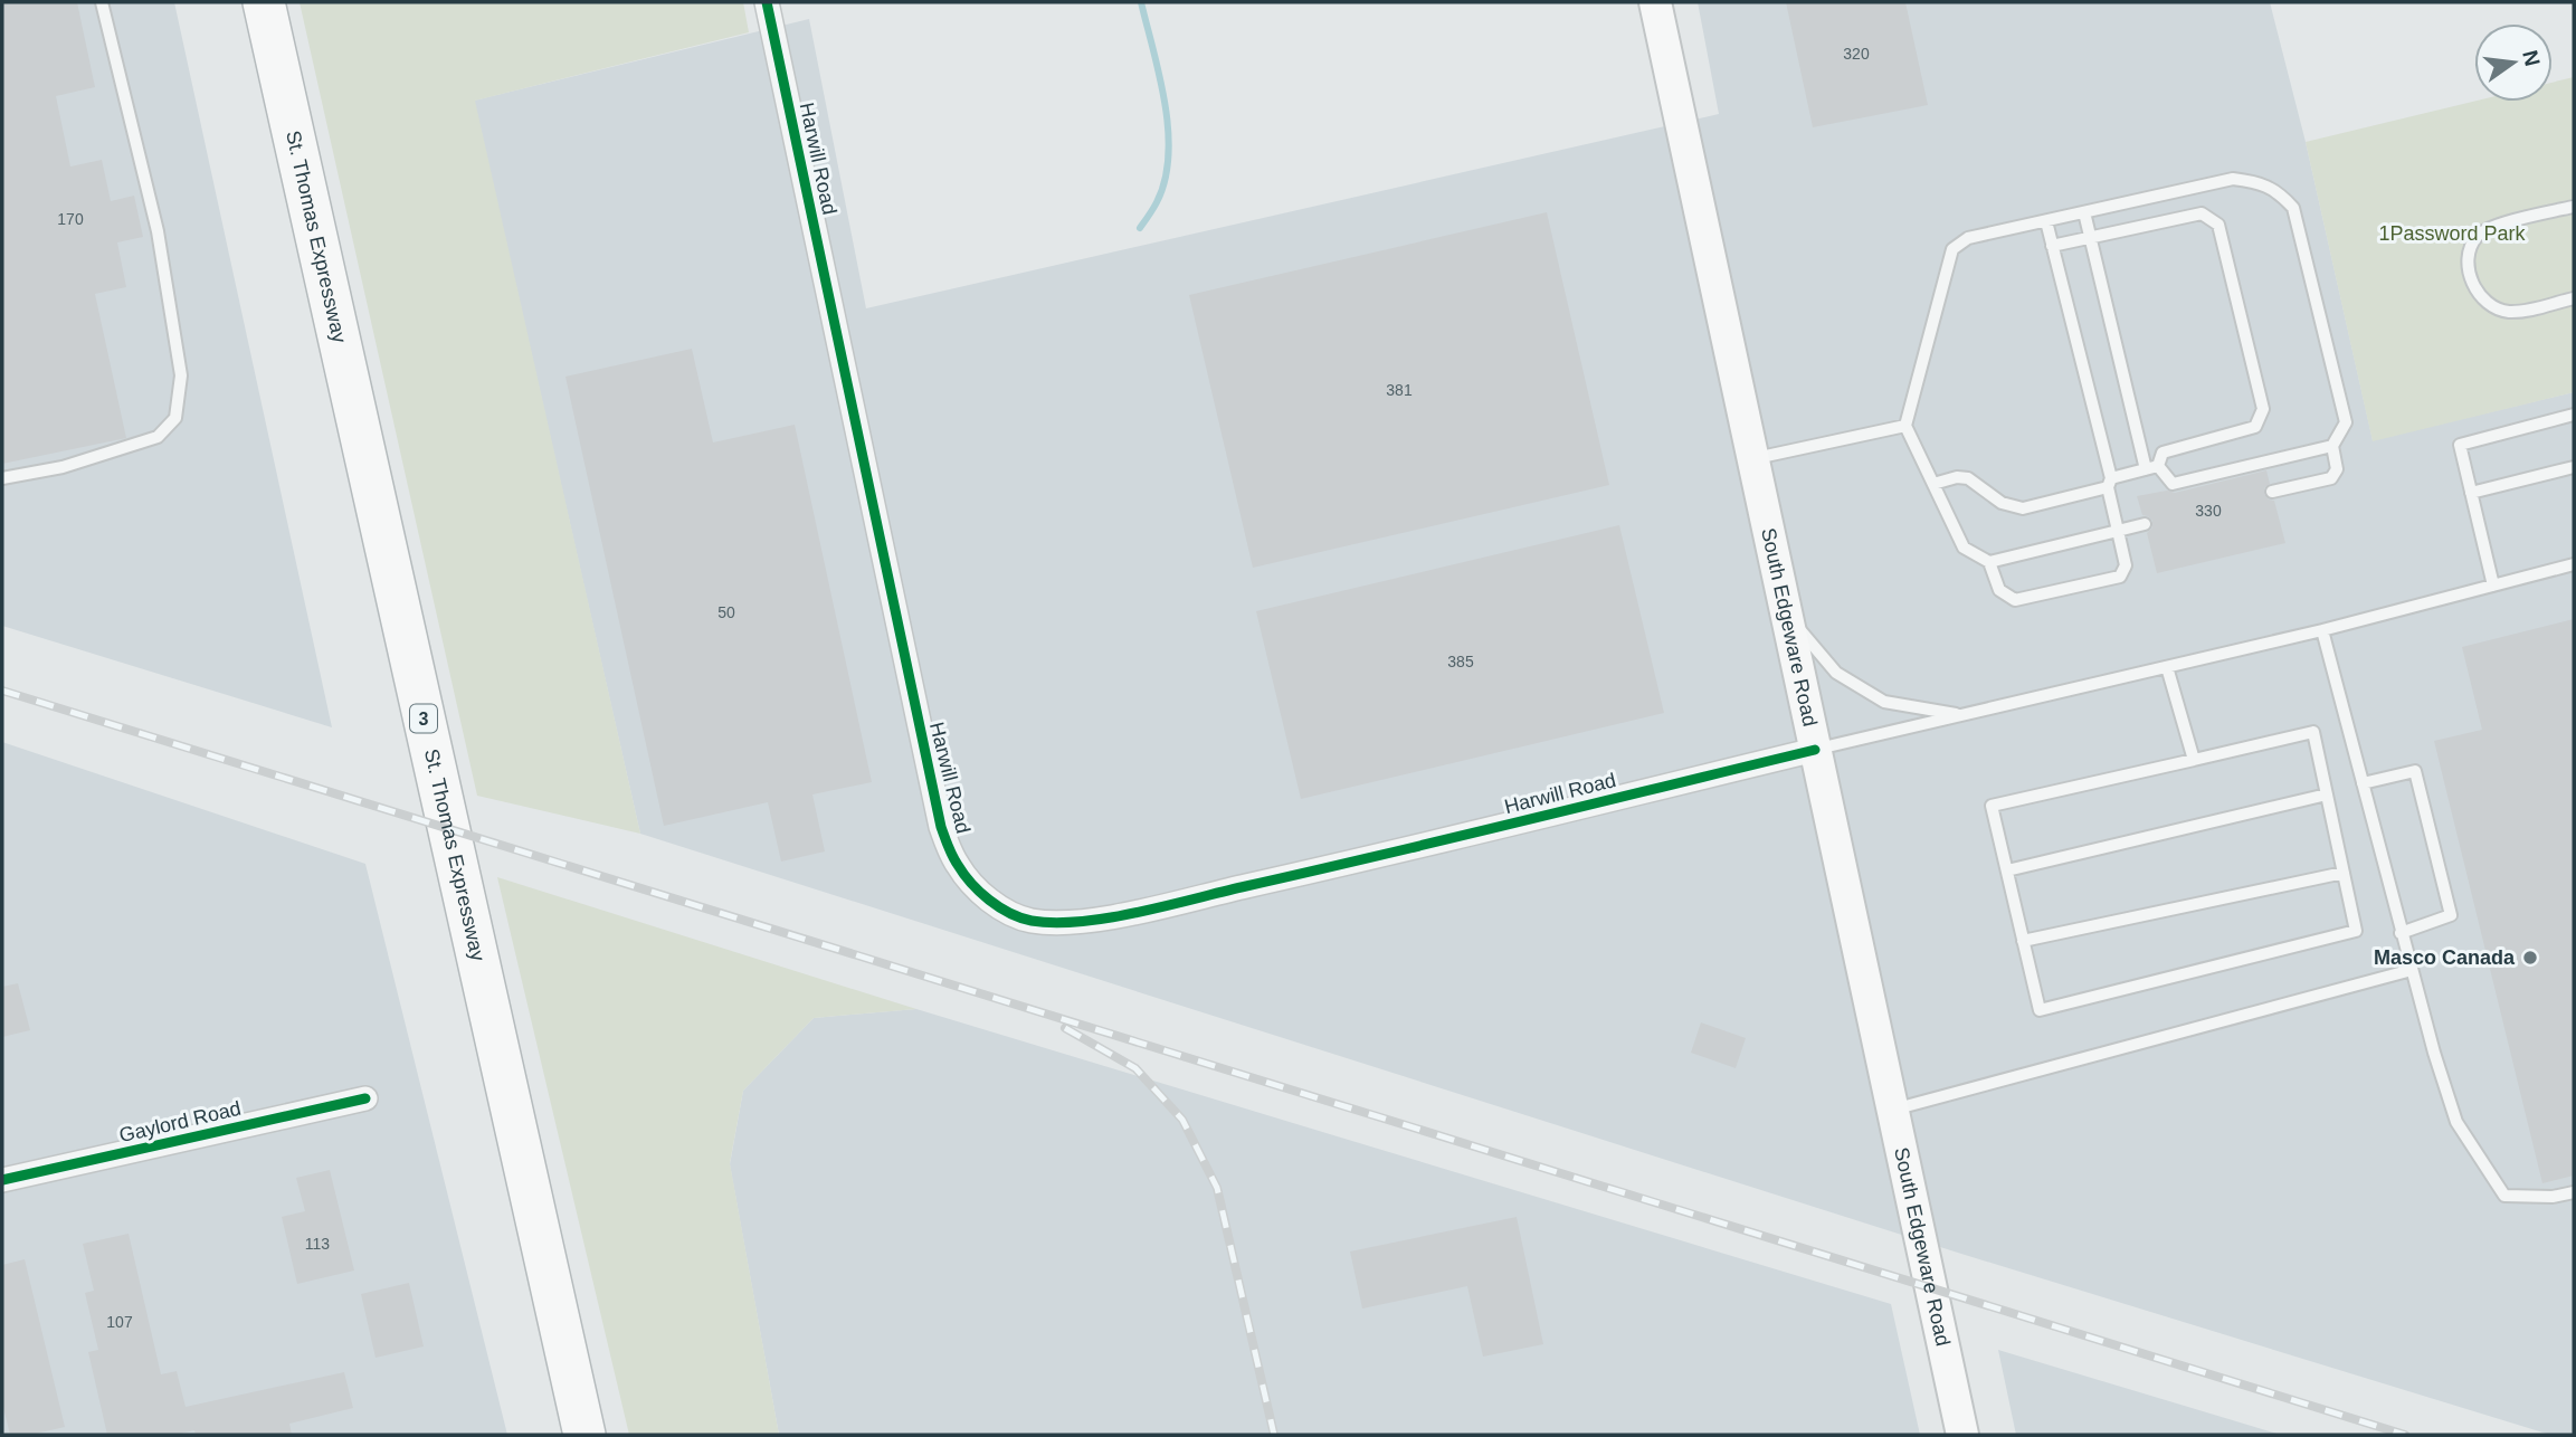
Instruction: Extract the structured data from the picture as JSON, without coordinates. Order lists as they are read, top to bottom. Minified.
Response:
{"streets":{"highway":["St. Thomas Expressway","3"],"main road":["South Edgeware Road"],"street":["Harwill Road","Gaylord Road"]},"crossings":[["Harwill Road","South Edgeware Road"]],"parks":["1Password Park"],"places":["Masco Canada"],"house_numbers":["320","170","381","330","50","385","113","107"],"north":"right"}
